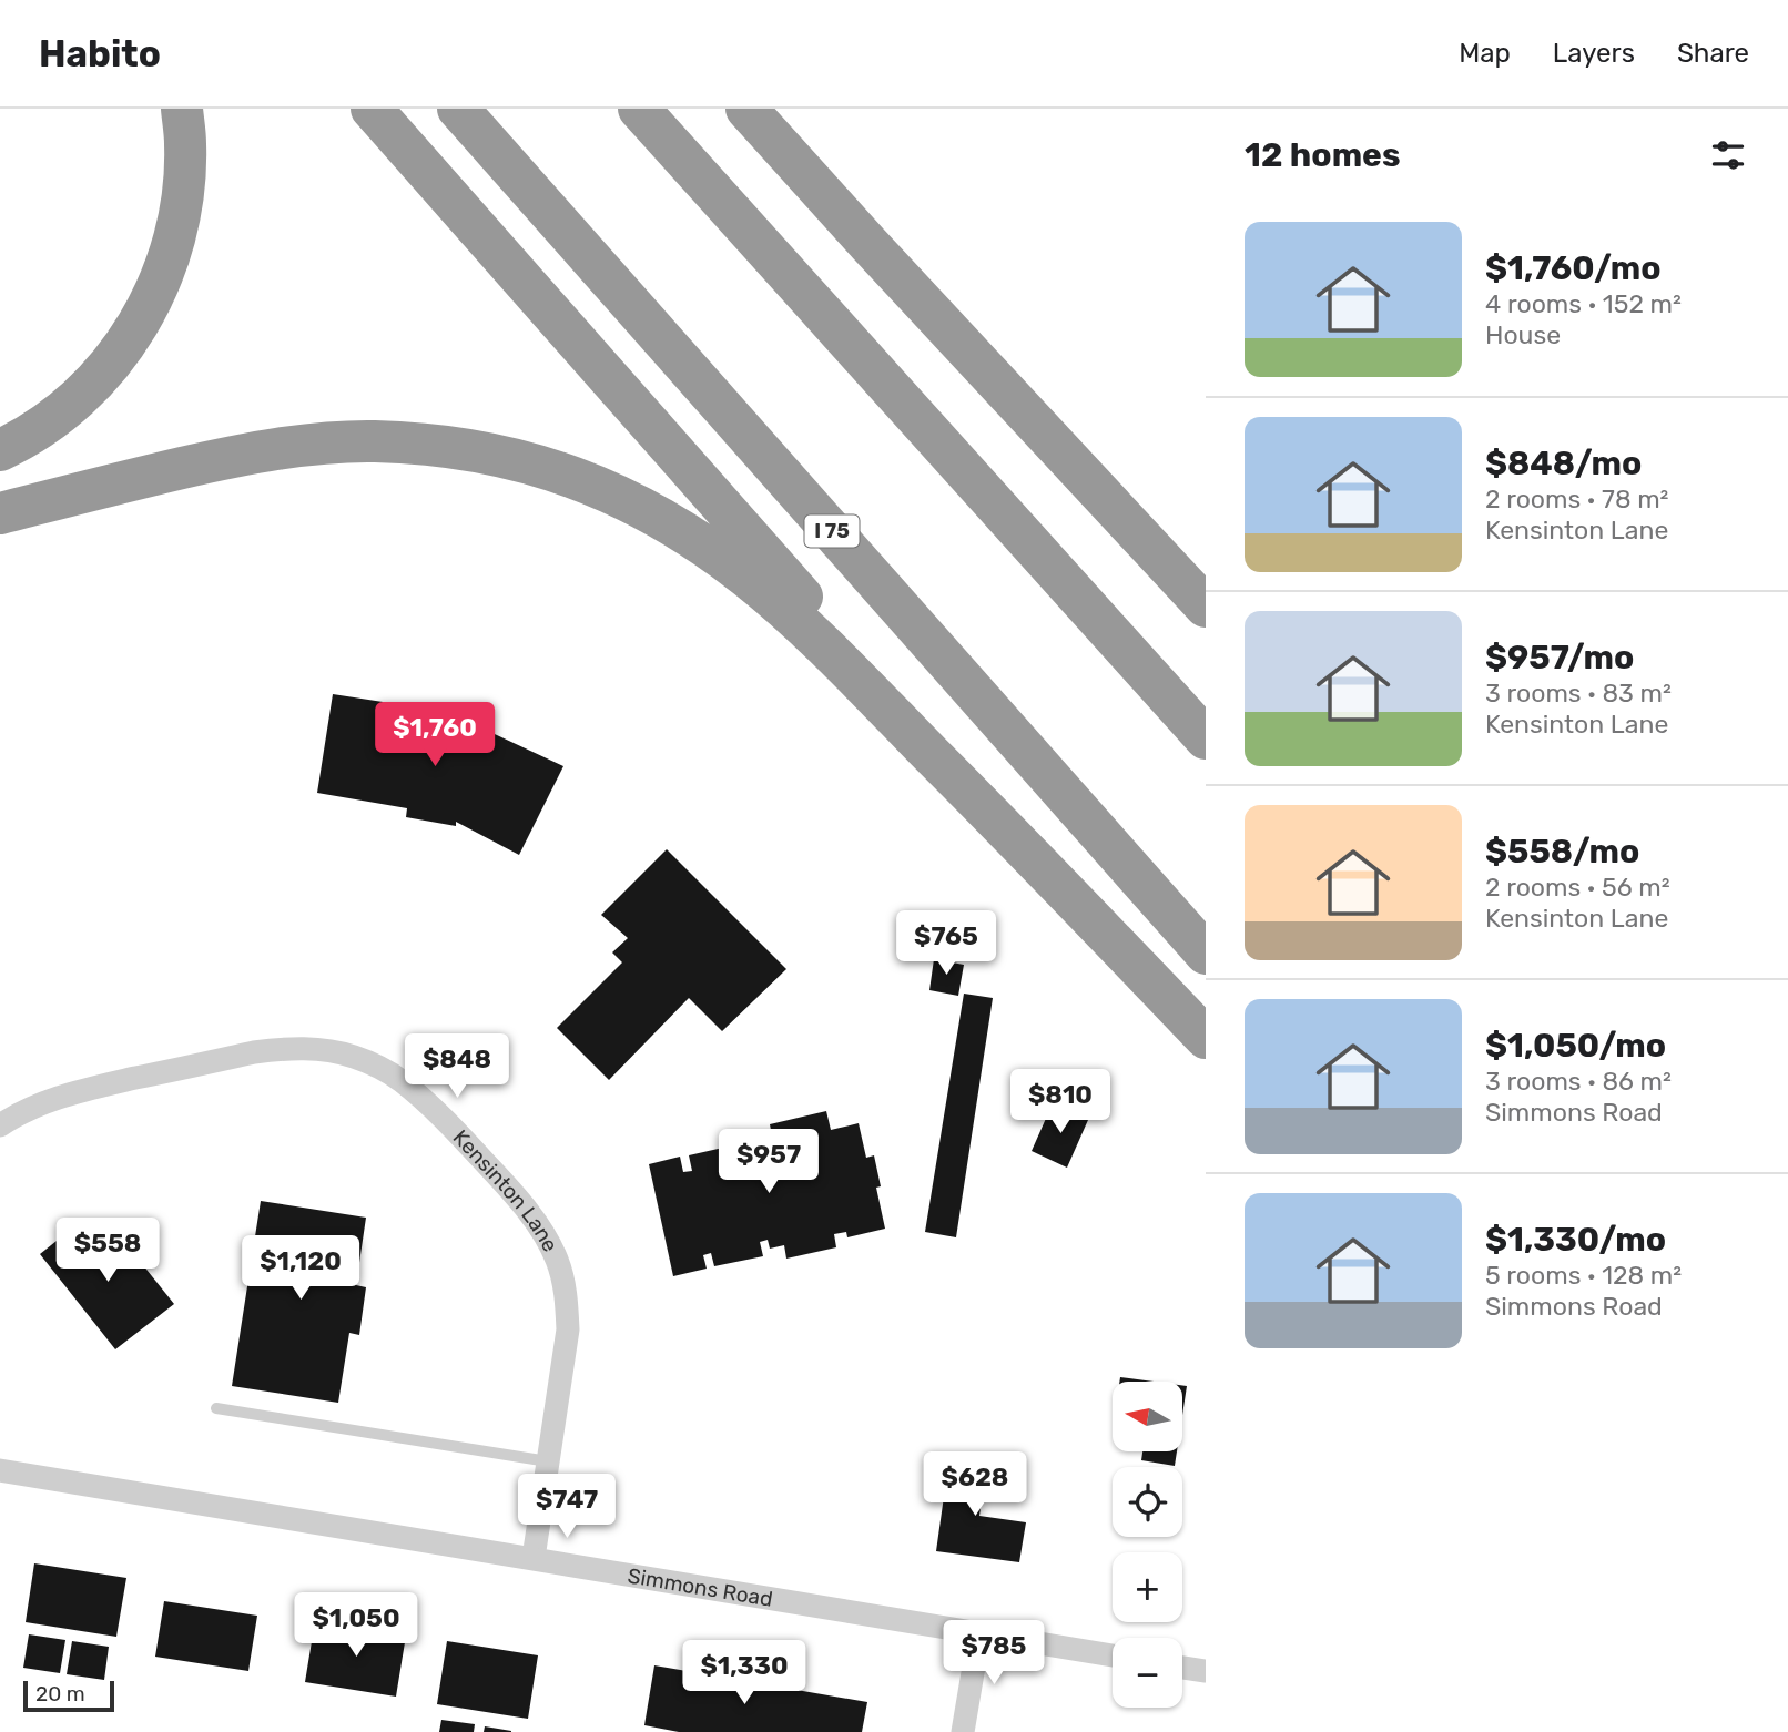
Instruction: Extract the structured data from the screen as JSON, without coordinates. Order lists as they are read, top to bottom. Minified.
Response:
{"streets":{"highway":["I 75"],"street":["Kensinton Lane","Simmons Road"]},"crossings":[["Kensinton Lane","Simmons Road"]],"scale_bar":"20 m","north":"left","page":{"header":"Habito","nav":["Map","Layers","Share"],"heading":"12 homes","list":[{"name":"$1,760/mo","note":"4 rooms · 152 m² · House"},{"name":"$848/mo","note":"2 rooms · 78 m² · Kensinton Lane"},{"name":"$957/mo","note":"3 rooms · 83 m² · Kensinton Lane"},{"name":"$558/mo","note":"2 rooms · 56 m² · Kensinton Lane"},{"name":"$1,050/mo","note":"3 rooms · 86 m² · Simmons Road"},{"name":"$1,330/mo","note":"5 rooms · 128 m² · Simmons Road"}],"price":["$1,760","$765","$848","$810","$957","$558","$1,120","$628","$747","$1,050","$785","$1,330"],"map_buttons":["+","−"],"scale":"20 m"}}
